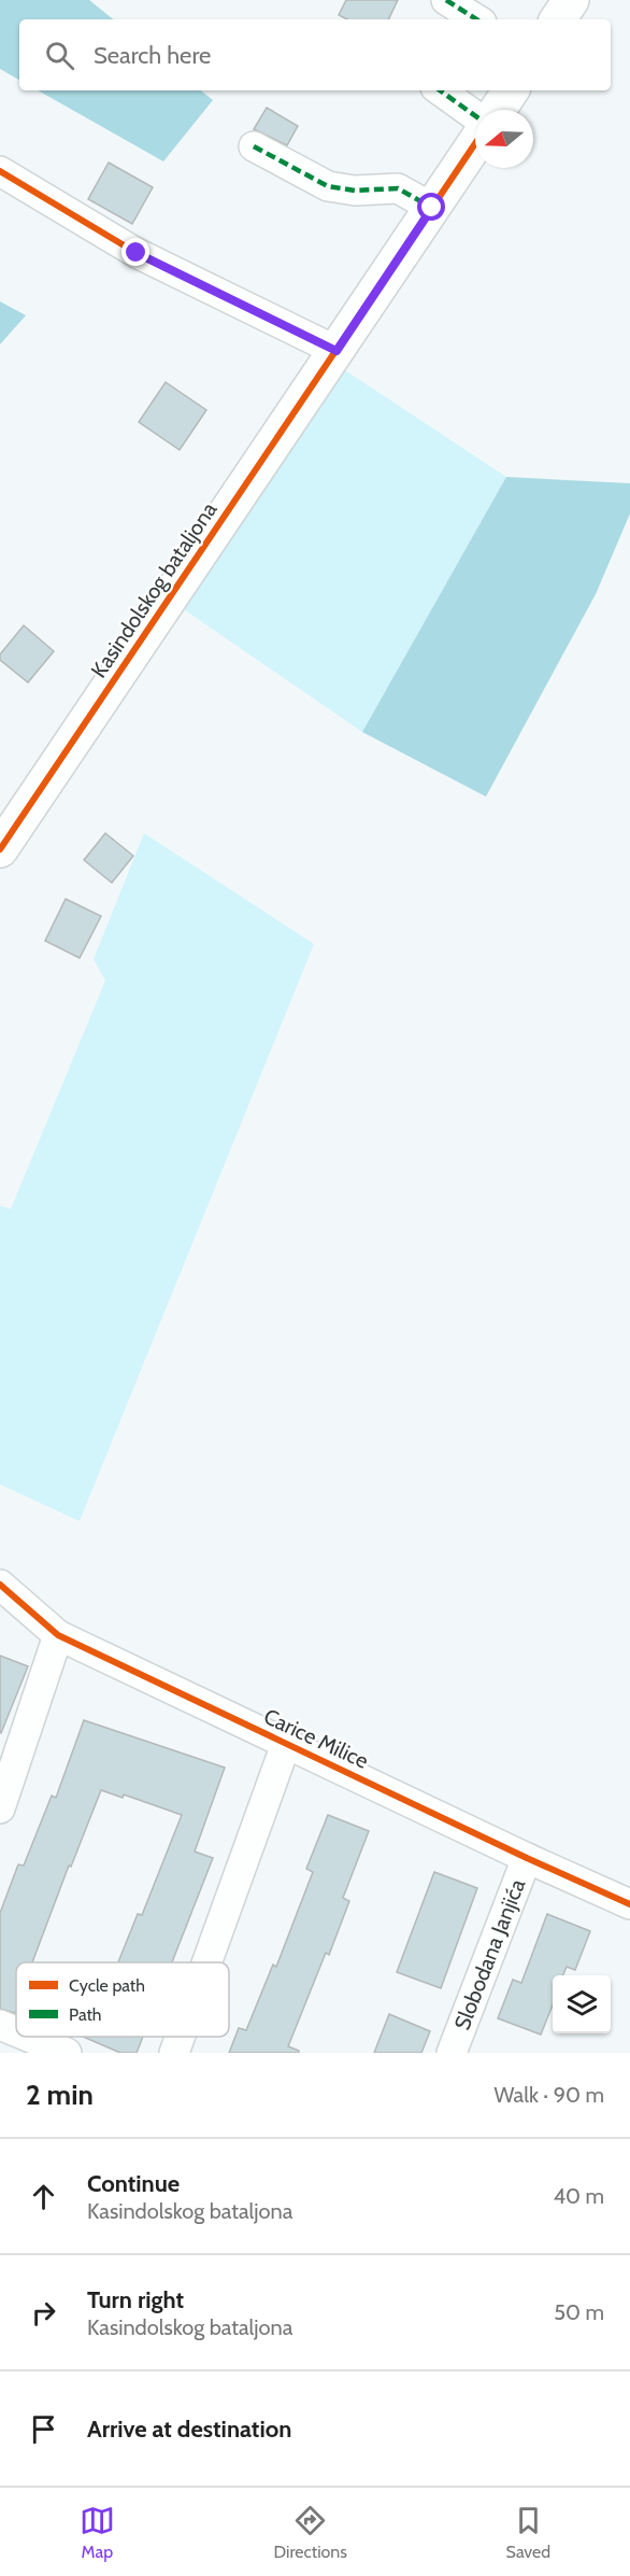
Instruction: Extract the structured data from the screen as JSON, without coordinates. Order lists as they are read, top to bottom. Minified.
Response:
{"streets":{"street":["Kasindolskog bataljona","Carice Milice","Slobodana Janjića"]},"crossings":[["Carice Milice","Slobodana Janjića"]],"legend":["Cycle path","Path"],"north":"left","page":{"search":"Search here","heading":["2 min","Walk · 90 m"],"list":[["Continue","Kasindolskog bataljona","40 m"],["Turn right","Kasindolskog bataljona","50 m"],"Arrive at destination"],"nav":["Map","Directions","Saved"]}}
